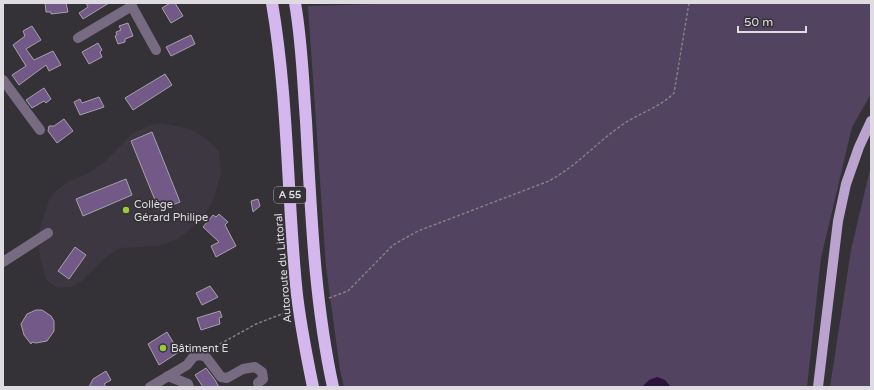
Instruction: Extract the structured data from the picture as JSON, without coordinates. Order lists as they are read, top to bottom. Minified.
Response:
{"streets":{"highway":["A 55","Autoroute du Littoral"]},"places":["Collège Gérard Philipe","Bâtiment E"],"scale_bar":"50 m"}
